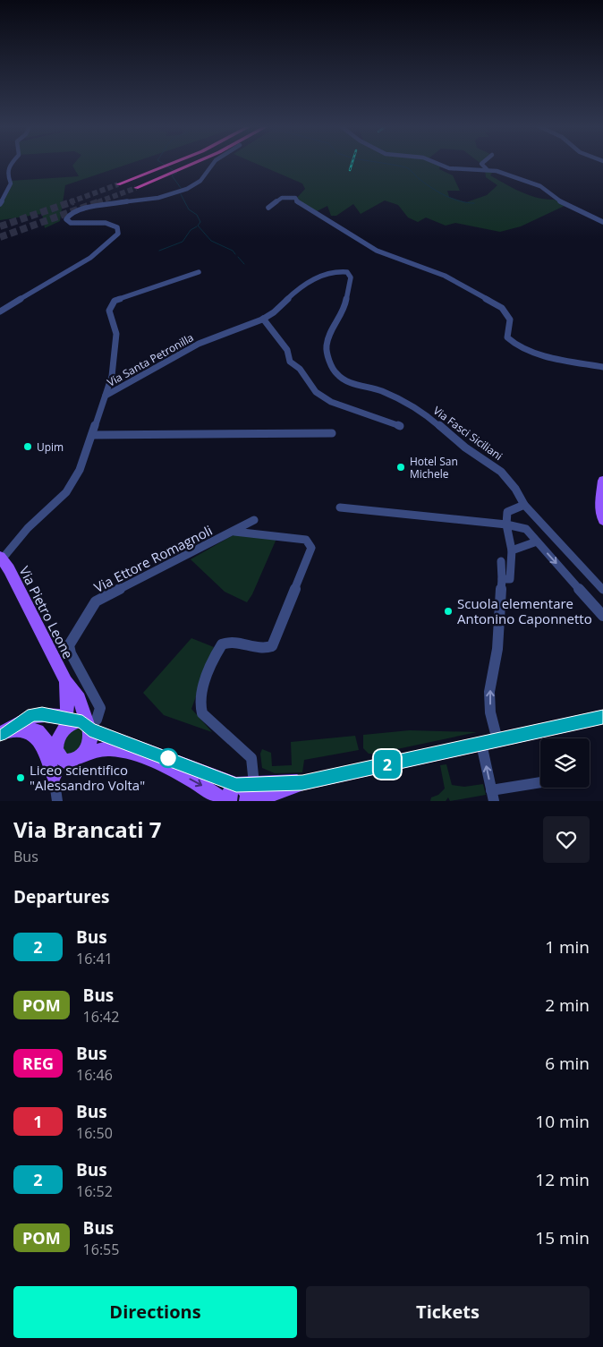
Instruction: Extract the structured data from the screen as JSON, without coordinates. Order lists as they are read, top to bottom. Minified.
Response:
{"streets":{"main road":["Via Pietro Leone"],"street":["Via Santa Petronilla","Via Fasci Siciliani","Via Ettore Romagnoli"]},"crossings":[["Via Santa Petronilla","Via Fasci Siciliani"],["Via Santa Petronilla","Via Pietro Leone"],["Via Ettore Romagnoli","Via Pietro Leone"]],"places":["Upim","Hotel San Michele","Scuola elementare Antonino Caponnetto","Liceo scientifico \"Alessandro Volta\""],"lines":["bus line 2"],"page":{"on_map":"2","heading":[["Via Brancati 7","Bus"],"Departures"],"list":[{"mark":"2","name":"Bus","note":"16:41","value":"1 min"},{"mark":"POM","name":"Bus","note":"16:42","value":"2 min"},{"mark":"REG","name":"Bus","note":"16:46","value":"6 min"},{"mark":"1","name":"Bus","note":"16:50","value":"10 min"},{"mark":"2","name":"Bus","note":"16:52","value":"12 min"},{"mark":"POM","name":"Bus","note":"16:55","value":"15 min"}],"buttons":["Directions","Tickets"]}}
